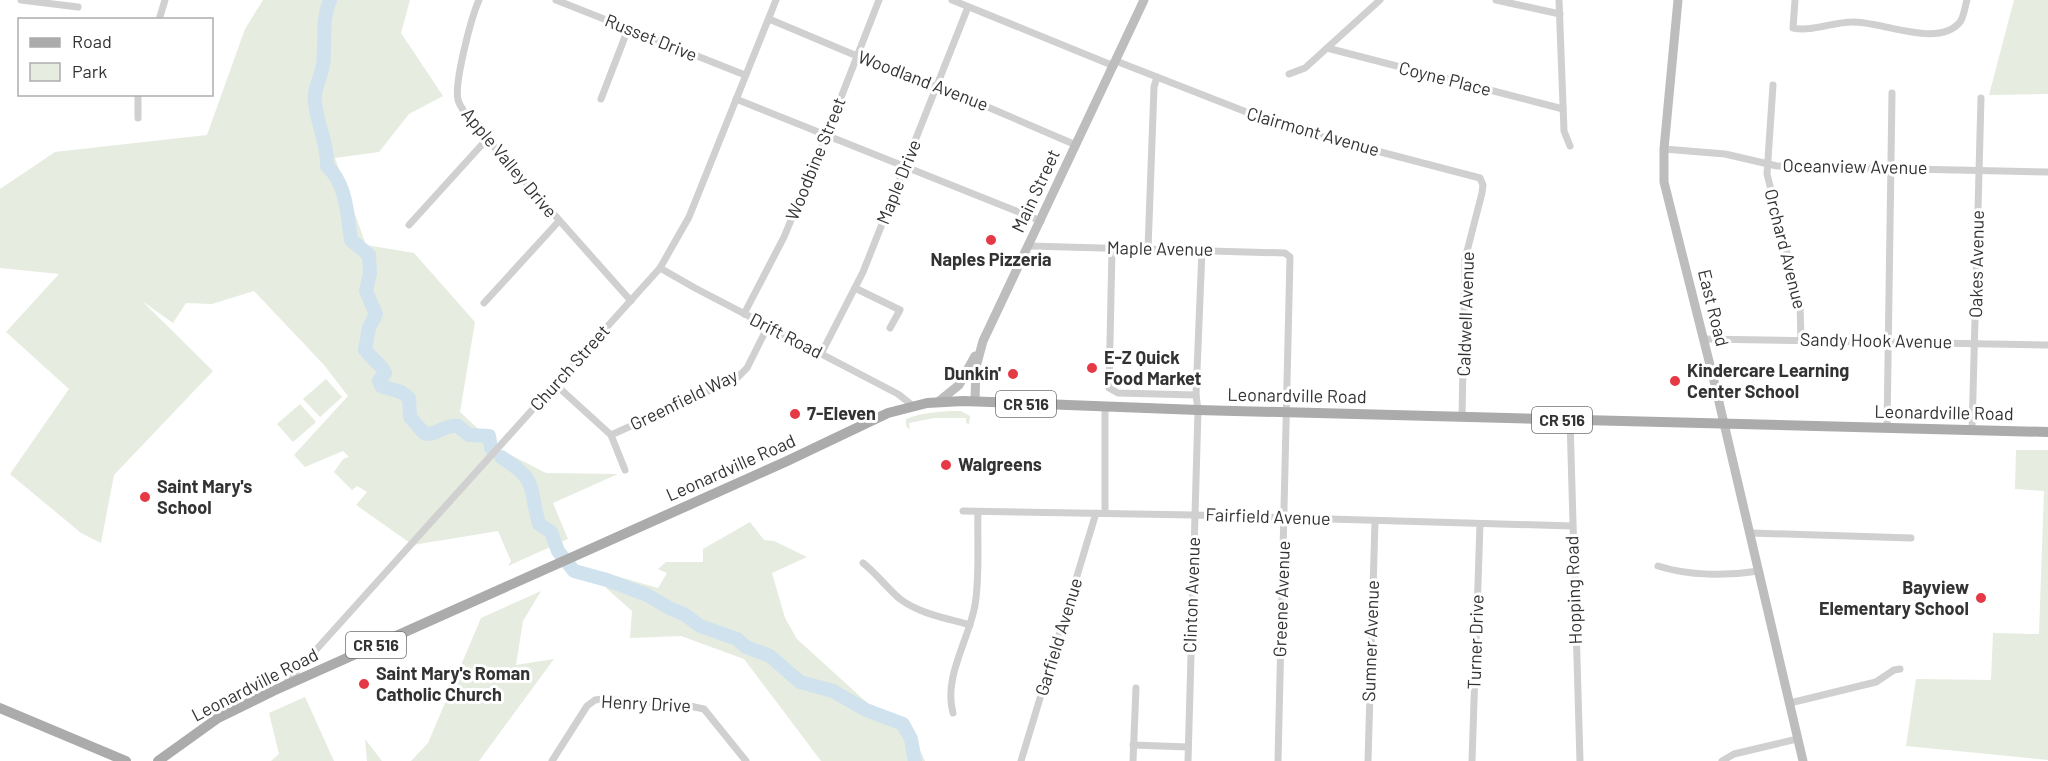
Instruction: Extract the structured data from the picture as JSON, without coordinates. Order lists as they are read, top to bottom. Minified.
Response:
{"streets":{"main road":["Leonardville Road","CR 516"],"street":["Russet Drive","Coyne Place","Woodland Avenue","Clairmont Avenue","Woodbine Street","Apple Valley Drive","Oceanview Avenue","Maple Drive","Main Street","Maple Avenue","Orchard Avenue","Oakes Avenue","East Road","Caldwell Avenue","Drift Road","Sandy Hook Avenue","Church Street","Greenfield Way","Fairfield Avenue","Hopping Road","Clinton Avenue","Greene Avenue","Garfield Avenue","Sumner Avenue","Turner Drive","Henry Drive"]},"crossings":[["Russet Drive","Church Street"],["Woodland Avenue","Woodbine Street"],["Woodland Avenue","Maple Drive"],["Woodland Avenue","Main Street"],["Woodland Avenue","Church Street"],["Clairmont Avenue","Maple Drive"],["Clairmont Avenue","Main Street"],["Clairmont Avenue","Caldwell Avenue"],["Woodbine Street","Drift Road"],["Apple Valley Drive","Church Street"],["Oceanview Avenue","Orchard Avenue"],["Oceanview Avenue","Oakes Avenue"],["Oceanview Avenue","East Road"],["Maple Drive","Drift Road"],["Main Street","Maple Avenue"],["Main Street","Leonardville Road"],["Maple Avenue","Clinton Avenue"],["Maple Avenue","Greene Avenue"],["Orchard Avenue","Sandy Hook Avenue"],["Oakes Avenue","Sandy Hook Avenue"],["Oakes Avenue","Leonardville Road"],["East Road","Sandy Hook Avenue"],["East Road","Leonardville Road"],["Caldwell Avenue","Leonardville Road"],["Drift Road","Church Street"],["Drift Road","Leonardville Road"],["Drift Road","Greenfield Way"],["Church Street","Leonardville Road"],["Leonardville Road","Hopping Road"],["Leonardville Road","Clinton Avenue"],["Leonardville Road","Greene Avenue"],["Fairfield Avenue","Hopping Road"],["Fairfield Avenue","Clinton Avenue"],["Fairfield Avenue","Greene Avenue"],["Fairfield Avenue","Garfield Avenue"],["Fairfield Avenue","Sumner Avenue"],["Fairfield Avenue","Turner Drive"]],"places":["Naples Pizzeria","E-Z Quick Food Market","Dunkin'","Kindercare Learning Center School","7-Eleven","Walgreens","Saint Mary's School","Bayview Elementary School","Saint Mary's Roman Catholic Church"],"legend":["Road","Park"]}
